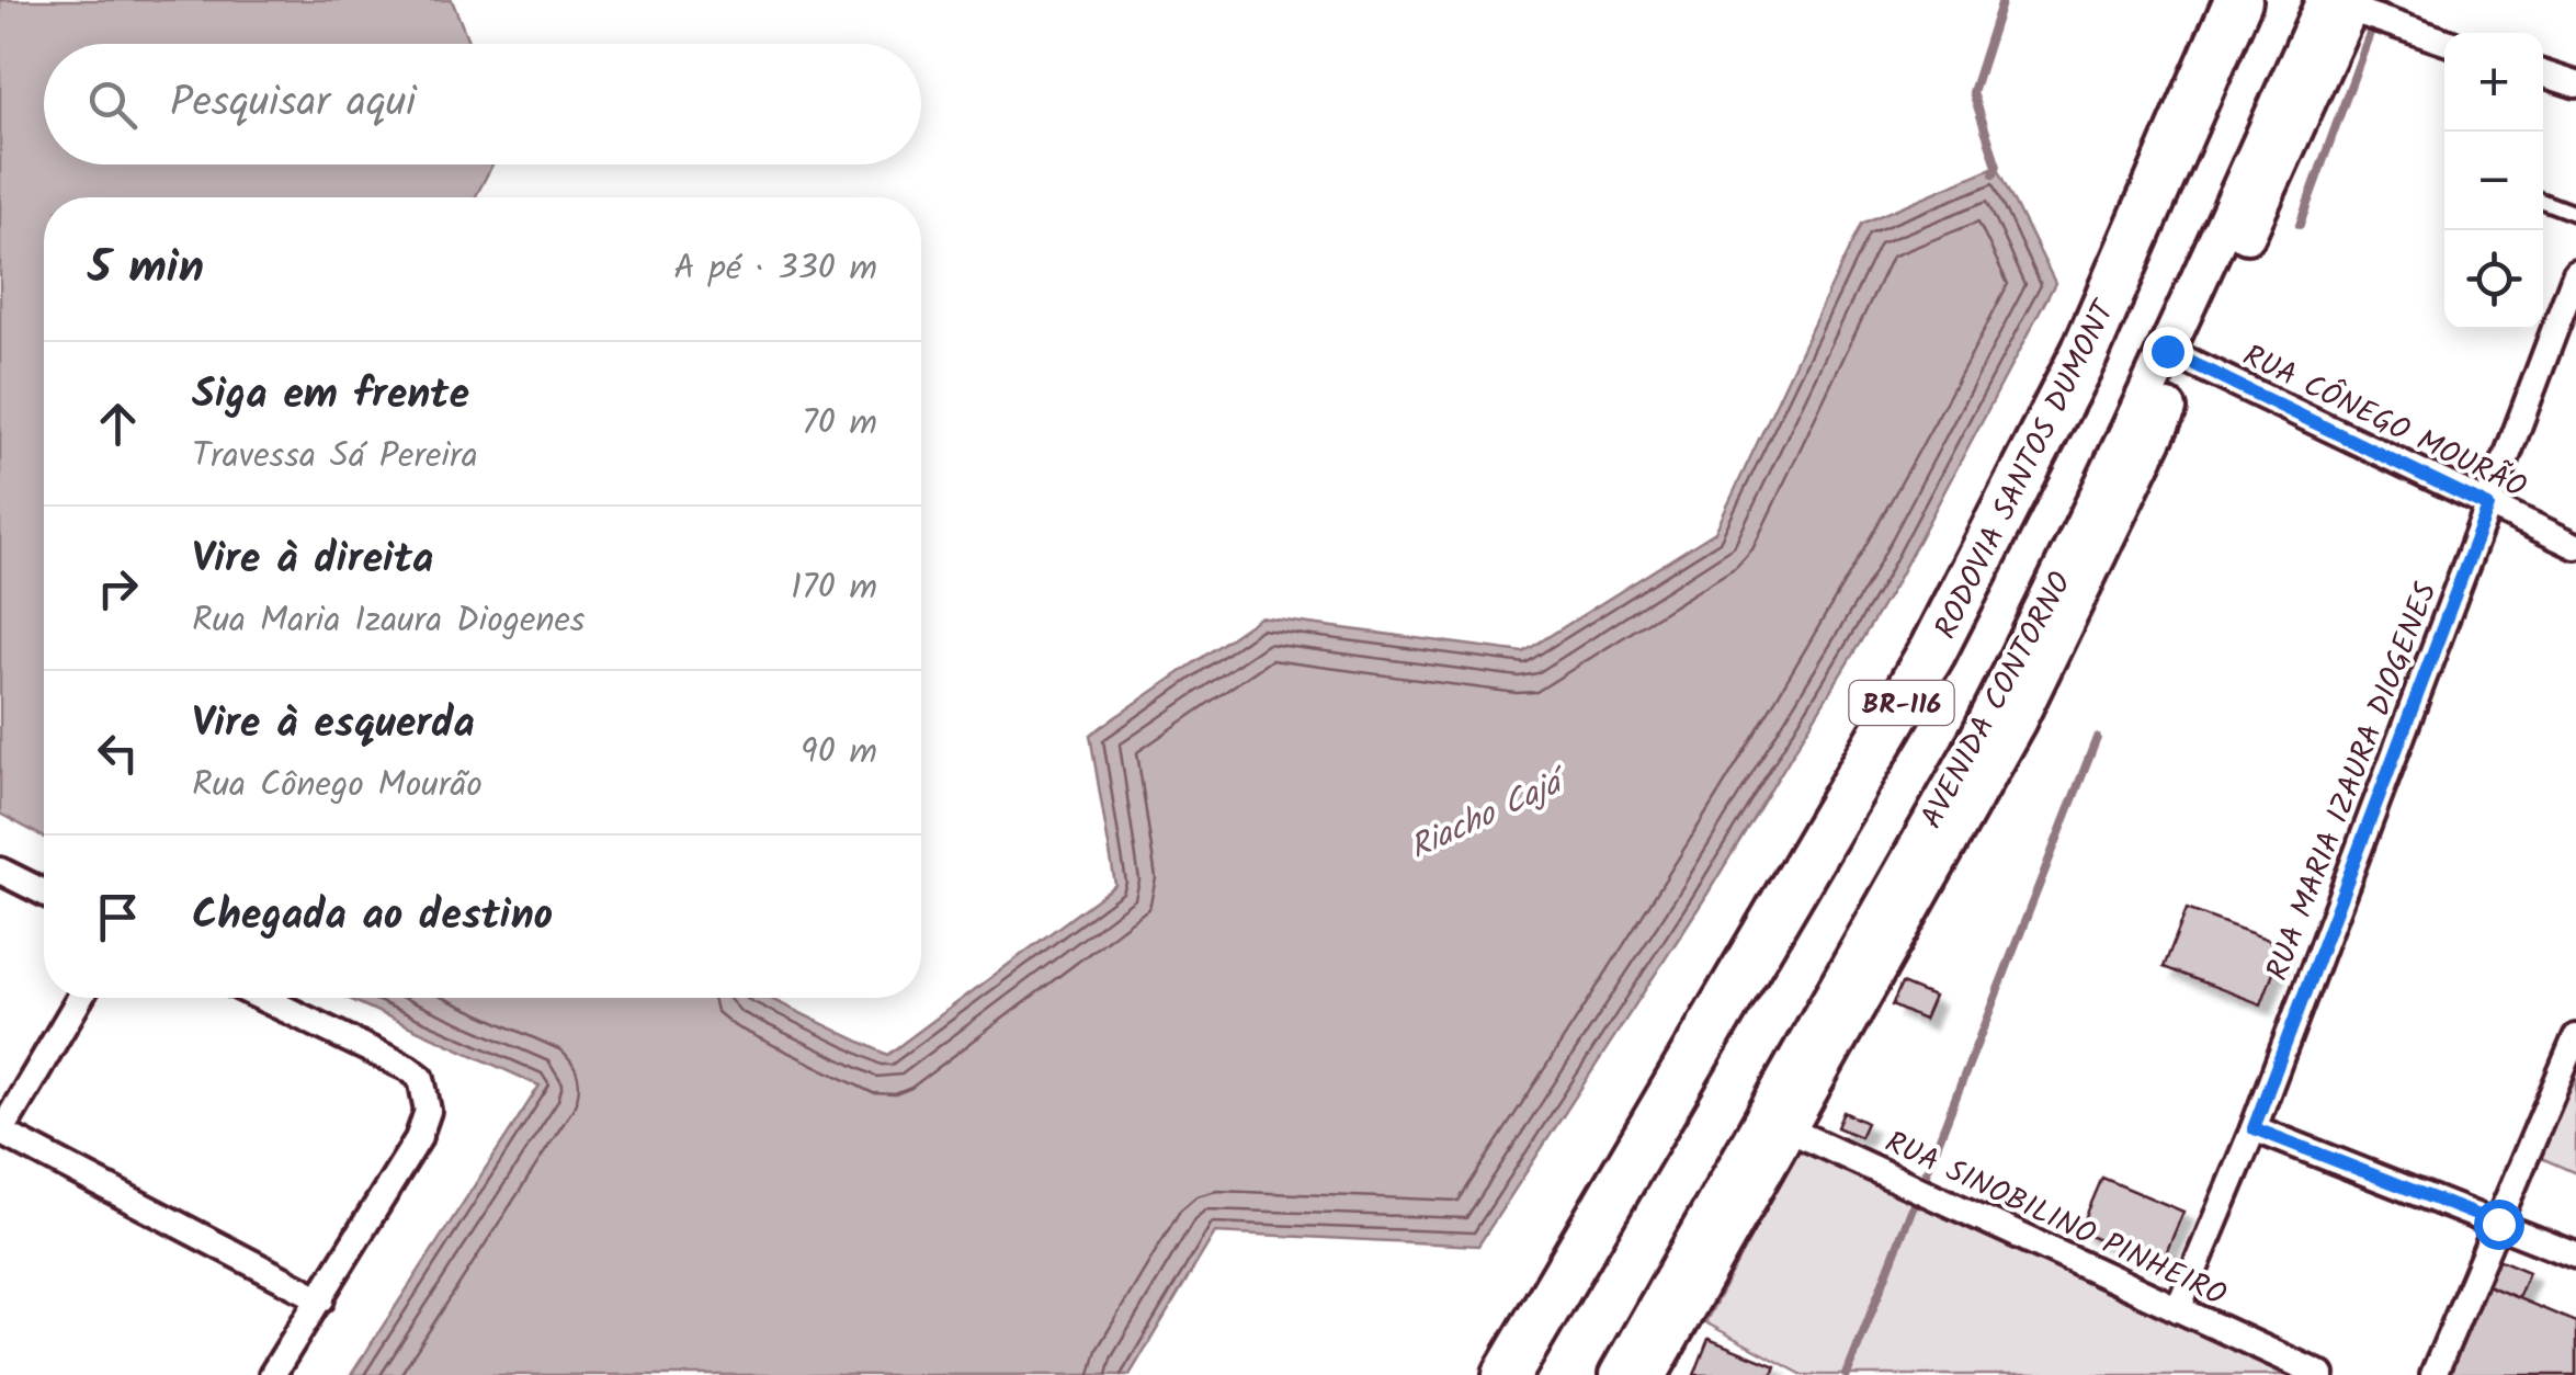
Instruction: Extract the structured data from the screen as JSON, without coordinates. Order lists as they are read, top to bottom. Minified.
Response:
{"streets":{"highway":["RODOVIA SANTOS DUMONT","BR-116"],"street":["RUA CÔNEGO MOURÃO","RUA MARIA IZAURA DIOGENES","RUA SINOBILINO PINHEIRO"]},"crossings":[["RUA CÔNEGO MOURÃO","RUA MARIA IZAURA DIOGENES"],["RUA MARIA IZAURA DIOGENES","RUA SINOBILINO PINHEIRO"]],"water":["Riacho Cajá"],"page":{"map_buttons":["+","−"],"search":"Pesquisar aqui","heading":["5 min","A pé · 330 m"],"list":[["Siga em frente","Travessa Sá Pereira","70 m"],["Vire à direita","Rua Maria Izaura Diogenes","170 m"],["Vire à esquerda","Rua Cônego Mourão","90 m"],"Chegada ao destino"]}}
